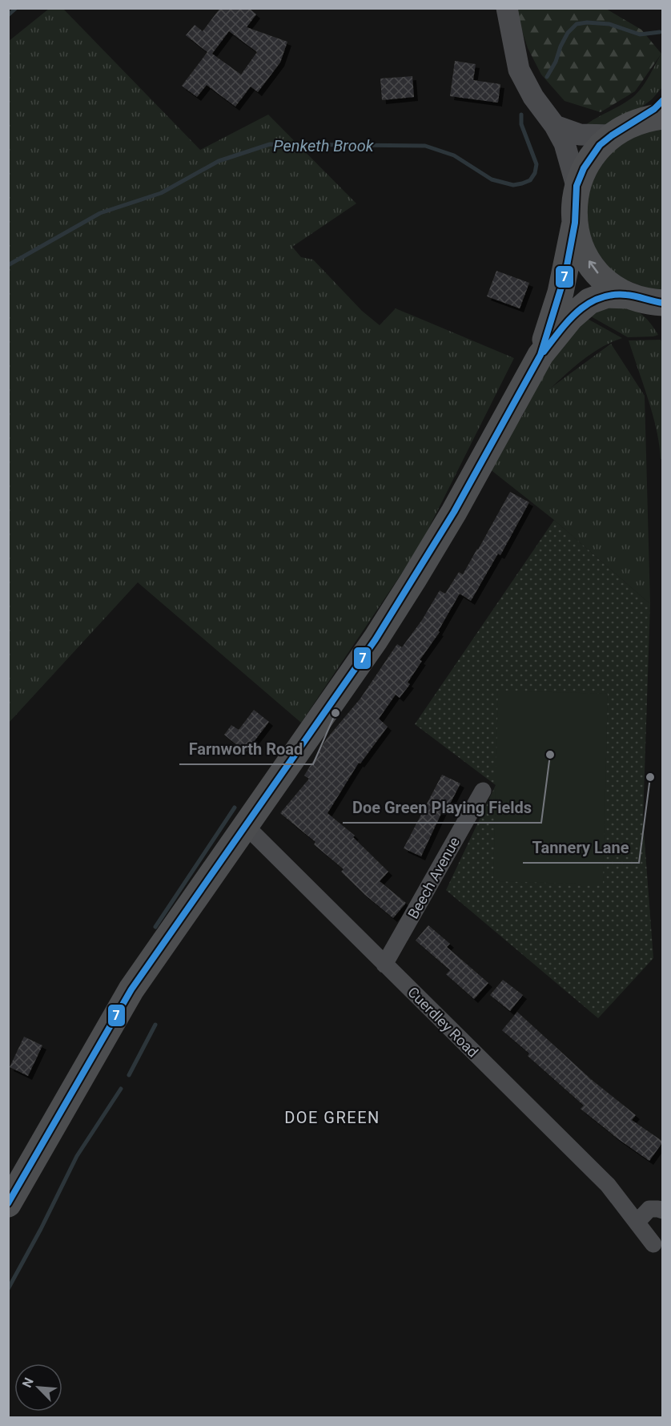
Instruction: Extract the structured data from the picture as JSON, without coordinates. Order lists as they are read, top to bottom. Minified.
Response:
{"streets":{"street":["Beech Avenue","Cuerdley Road"]},"crossings":[["Beech Avenue","Cuerdley Road"]],"districts":["DOE GREEN"],"water":["Penketh Brook"],"places":["Farnworth Road","Doe Green Playing Fields","Tannery Lane"],"lines":["transit line 7"],"north":"top left"}
